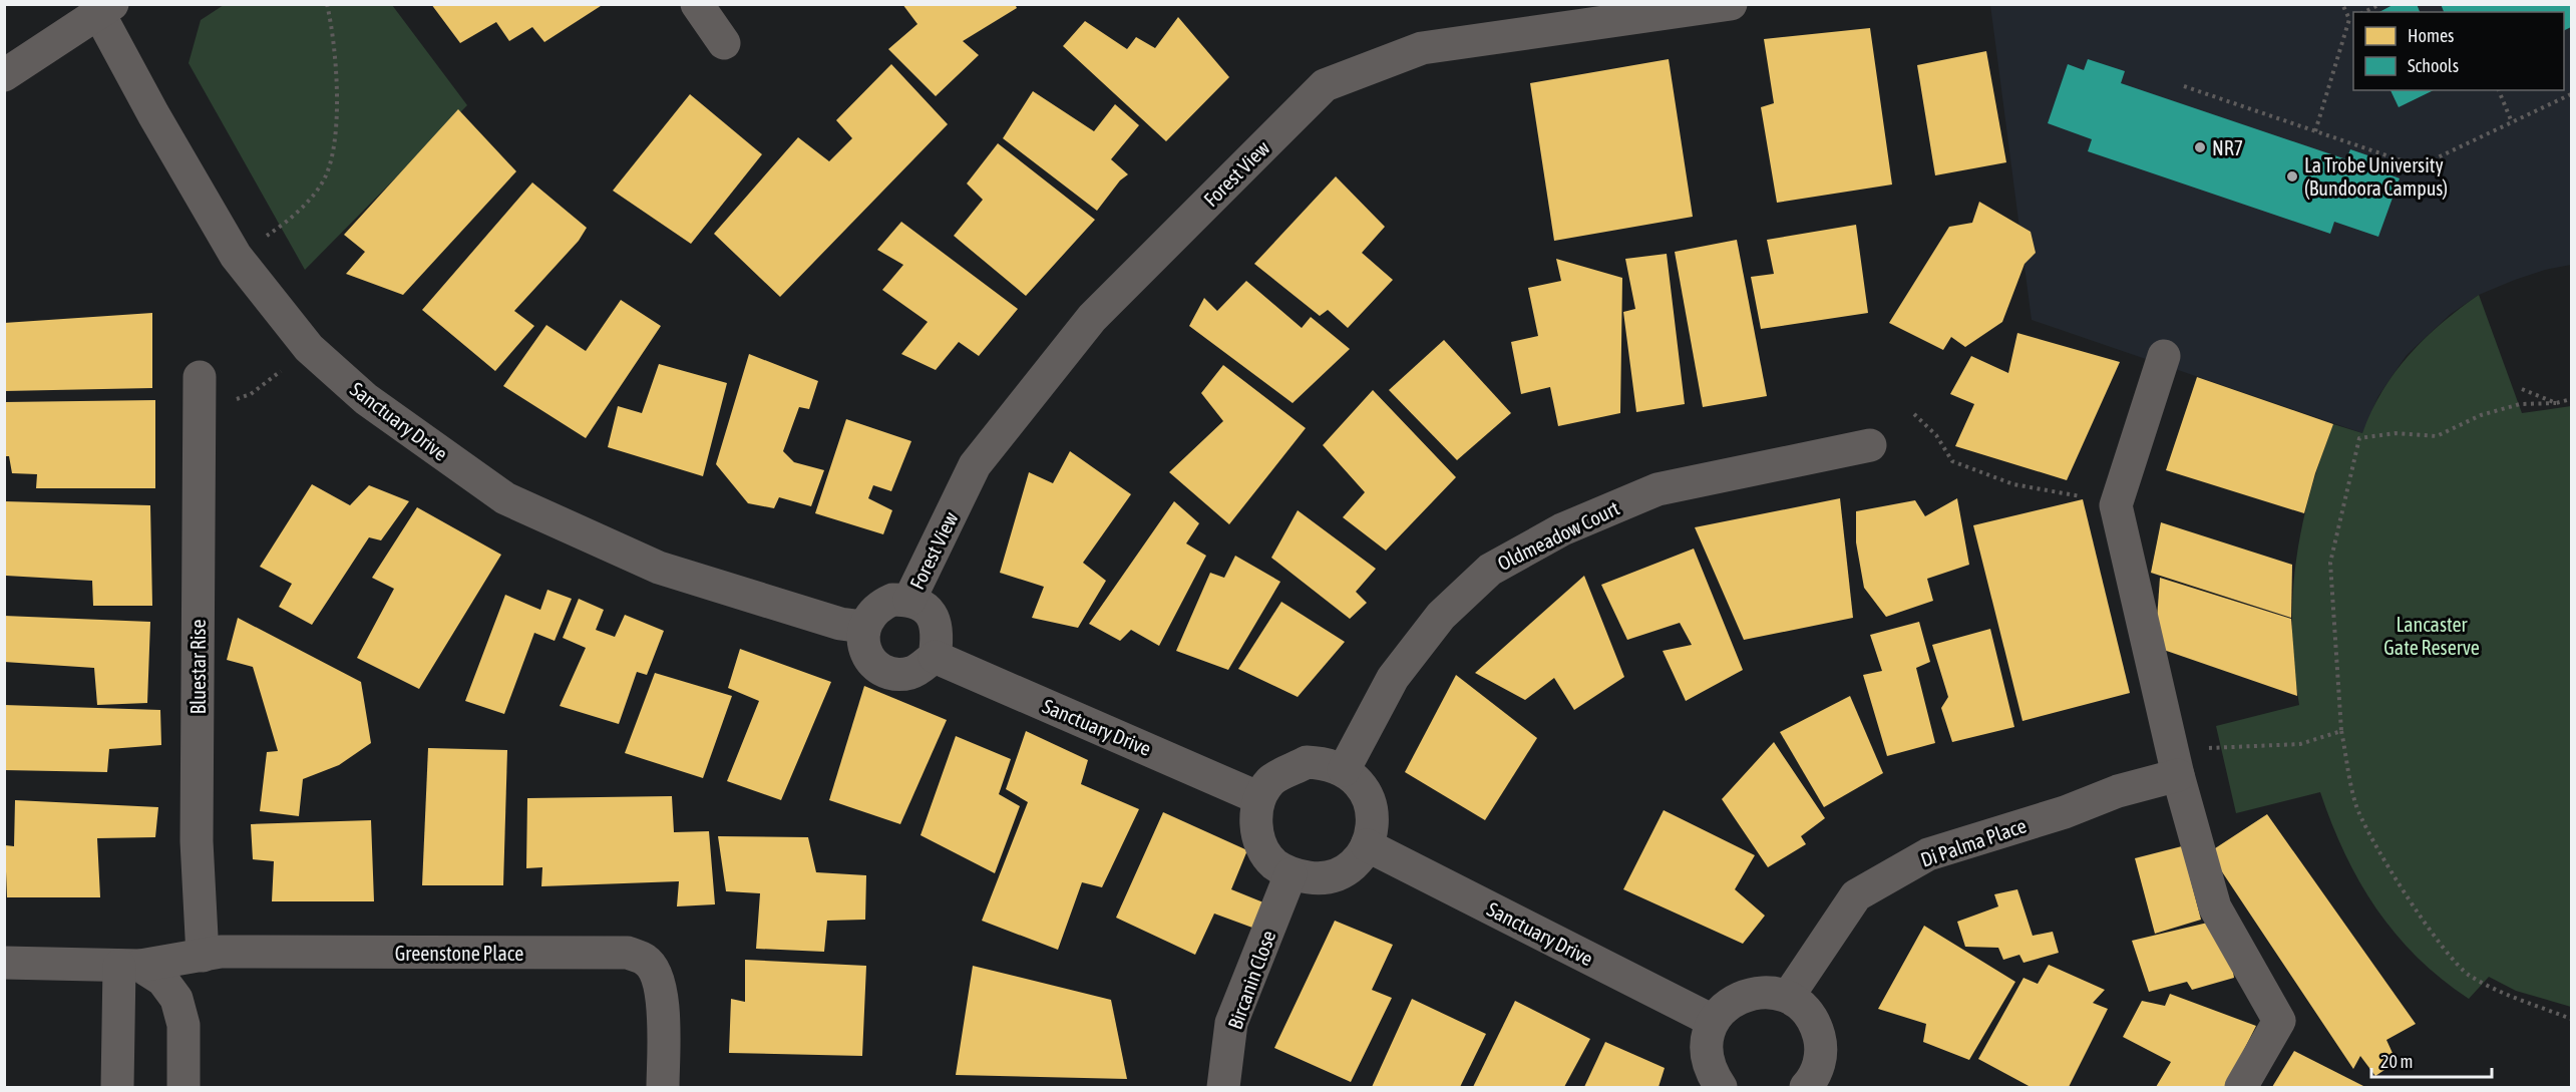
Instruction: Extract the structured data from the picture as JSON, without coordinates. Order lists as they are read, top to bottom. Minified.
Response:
{"streets":{"street":["Forest View","Sanctuary Drive","Oldmeadow Court","Bluestar Rise","Di Palma Place","Greenstone Place","Bircanin Close"]},"crossings":[["Forest View","Sanctuary Drive"],["Sanctuary Drive","Oldmeadow Court"],["Sanctuary Drive","Bircanin Close"],["Oldmeadow Court","Bircanin Close"],["Bluestar Rise","Greenstone Place"]],"parks":["Lancaster Gate Reserve"],"places":["NR7","La Trobe University (Bundoora Campus)"],"legend":["Homes","Schools"],"scale_bar":"20 m"}
